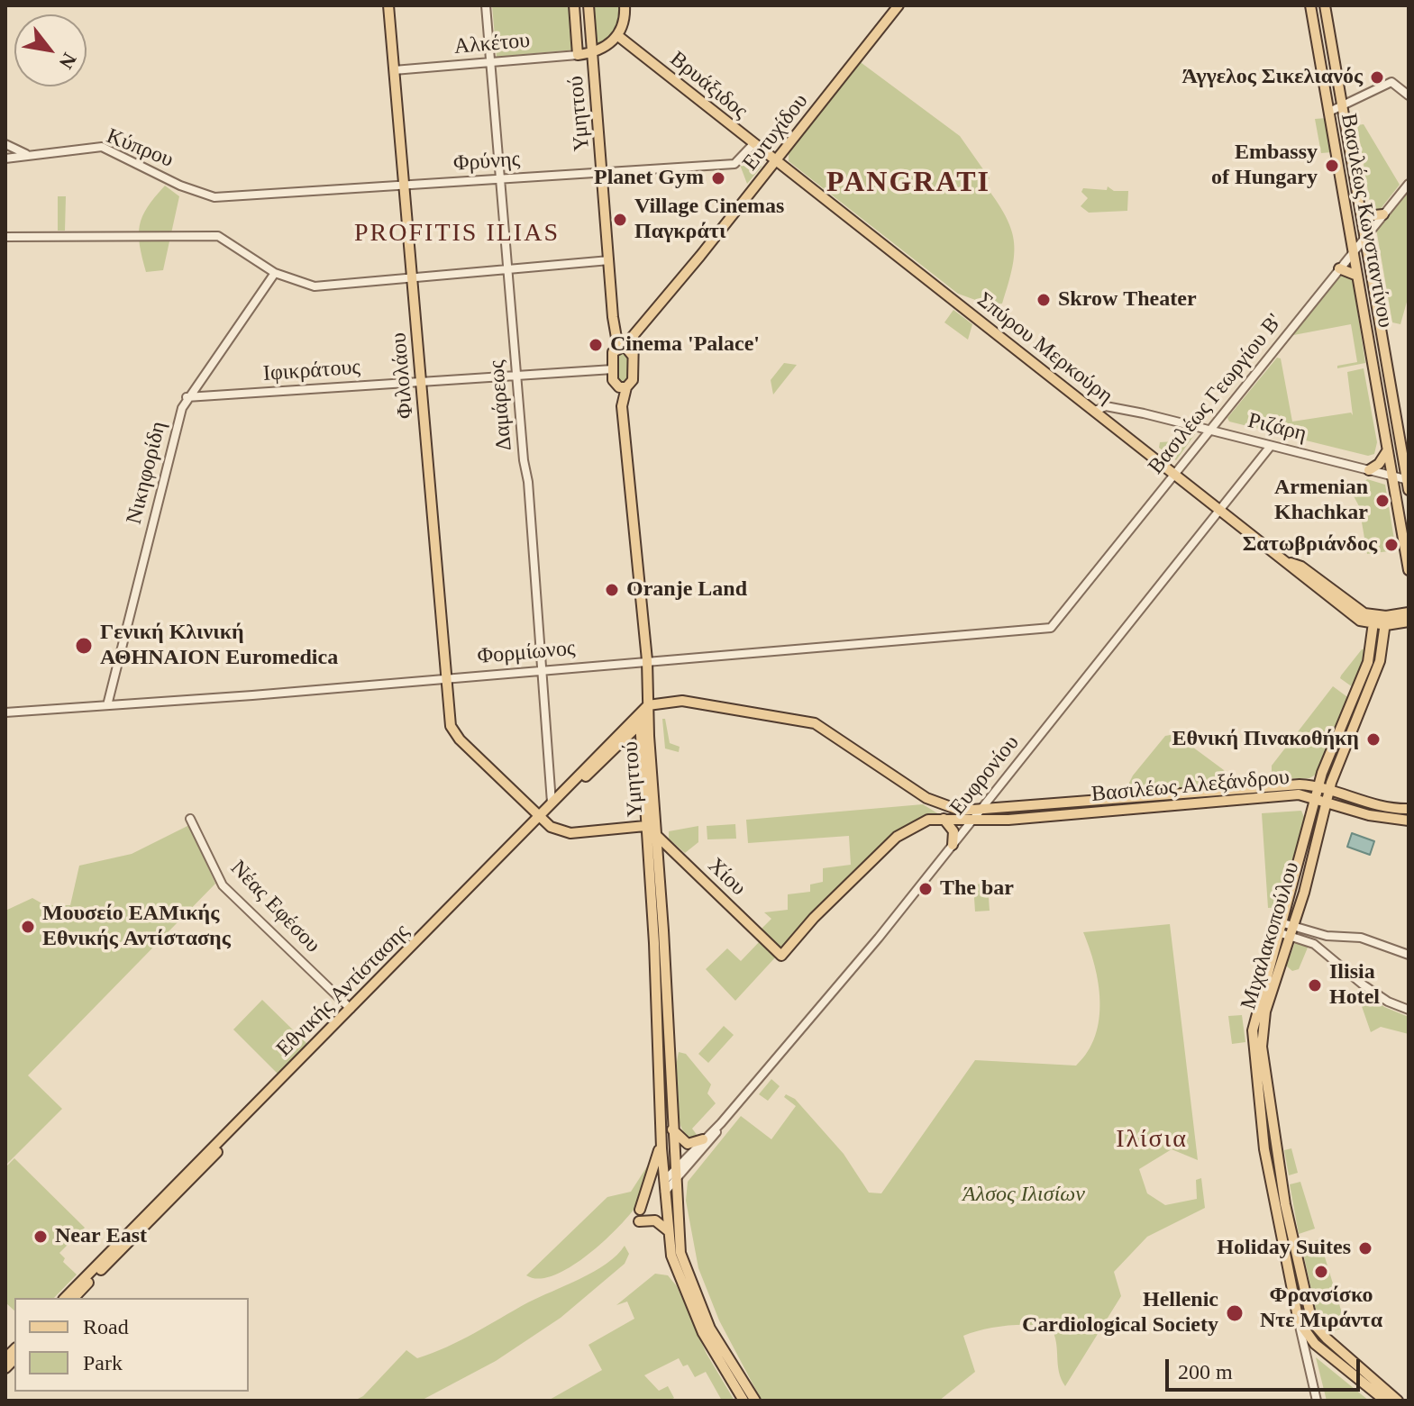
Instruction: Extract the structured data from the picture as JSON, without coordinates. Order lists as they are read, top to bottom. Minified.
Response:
{"streets":{"main road":["Αλκέτου","Βρυάξιδος","Υμηττού","Ευτυχίδου","Βασιλέως Κωνσταντίνου","Σπύρου Μερκούρη","Φιλολάου","Βασιλέως Αλεξάνδρου","Χίου","Μιχαλακοπούλου","Εθνικής Αντίστασης"],"street":["Κύπρου","Φρύνης","Ιφικράτους","Βασιλέως Γεωργίου Β'","Δαμάρεως","Ριζάρη","Νικηφορίδη","Φορμίωνος","Ευφρονίου","Νέας Εφέσου"]},"crossings":[["Αλκέτου","Υμηττού"],["Αλκέτου","Φιλολάου"],["Αλκέτου","Δαμάρεως"],["Βρυάξιδος","Ευτυχίδου"],["Βρυάξιδος","Φρύνης"],["Βρυάξιδος","Σπύρου Μερκούρη"],["Υμηττού","Ευτυχίδου"],["Υμηττού","Φρύνης"],["Υμηττού","Φορμίωνος"],["Υμηττού","Ευφρονίου"],["Υμηττού","Βασιλέως Αλεξάνδρου"],["Υμηττού","Χίου"],["Υμηττού","Εθνικής Αντίστασης"],["Ευτυχίδου","Σπύρου Μερκούρη"],["Κύπρου","Φρύνης"],["Φρύνης","Φιλολάου"],["Φρύνης","Δαμάρεως"],["Βασιλέως Κωνσταντίνου","Βασιλέως Γεωργίου Β'"],["Βασιλέως Κωνσταντίνου","Ριζάρη"],["Σπύρου Μερκούρη","Βασιλέως Γεωργίου Β'"],["Σπύρου Μερκούρη","Ριζάρη"],["Σπύρου Μερκούρη","Ευφρονίου"],["Σπύρου Μερκούρη","Μιχαλακοπούλου"],["Ιφικράτους","Φιλολάου"],["Ιφικράτους","Δαμάρεως"],["Ιφικράτους","Νικηφορίδη"],["Φιλολάου","Φορμίωνος"],["Φιλολάου","Εθνικής Αντίστασης"],["Βασιλέως Γεωργίου Β'","Ριζάρη"],["Βασιλέως Γεωργίου Β'","Φορμίωνος"],["Δαμάρεως","Φορμίωνος"],["Δαμάρεως","Εθνικής Αντίστασης"],["Ριζάρη","Ευφρονίου"],["Νικηφορίδη","Φορμίωνος"],["Ευφρονίου","Βασιλέως Αλεξάνδρου"],["Βασιλέως Αλεξάνδρου","Χίου"],["Βασιλέως Αλεξάνδρου","Μιχαλακοπούλου"],["Βασιλέως Αλεξάνδρου","Εθνικής Αντίστασης"],["Νέας Εφέσου","Εθνικής Αντίστασης"]],"districts":["PANGRATI","PROFITIS ILIAS","Iλίσια"],"parks":["Άλσος Ιλισίων"],"places":["Άγγελος Σικελιανός","Embassy of Hungary","Planet Gym","Village Cinemas Παγκράτι","Skrow Theater","Cinema 'Palace'","Armenian Khachkar","Σατωβριάνδος","Oranje Land","Γενική Κλινική ΑΘΗΝΑΙΟΝ Euromedica","Εθνική Πινακοθήκη","The bar","Μουσείο ΕΑΜικής Εθνικής Αντίστασης","Ilisia Hotel","Near East","Holiday Suites","Φρανσίσκο Ντε Μιράντα","Hellenic Cardiological Society"],"legend":["Road","Park"],"scale_bar":"200 m","north":"bottom right"}
